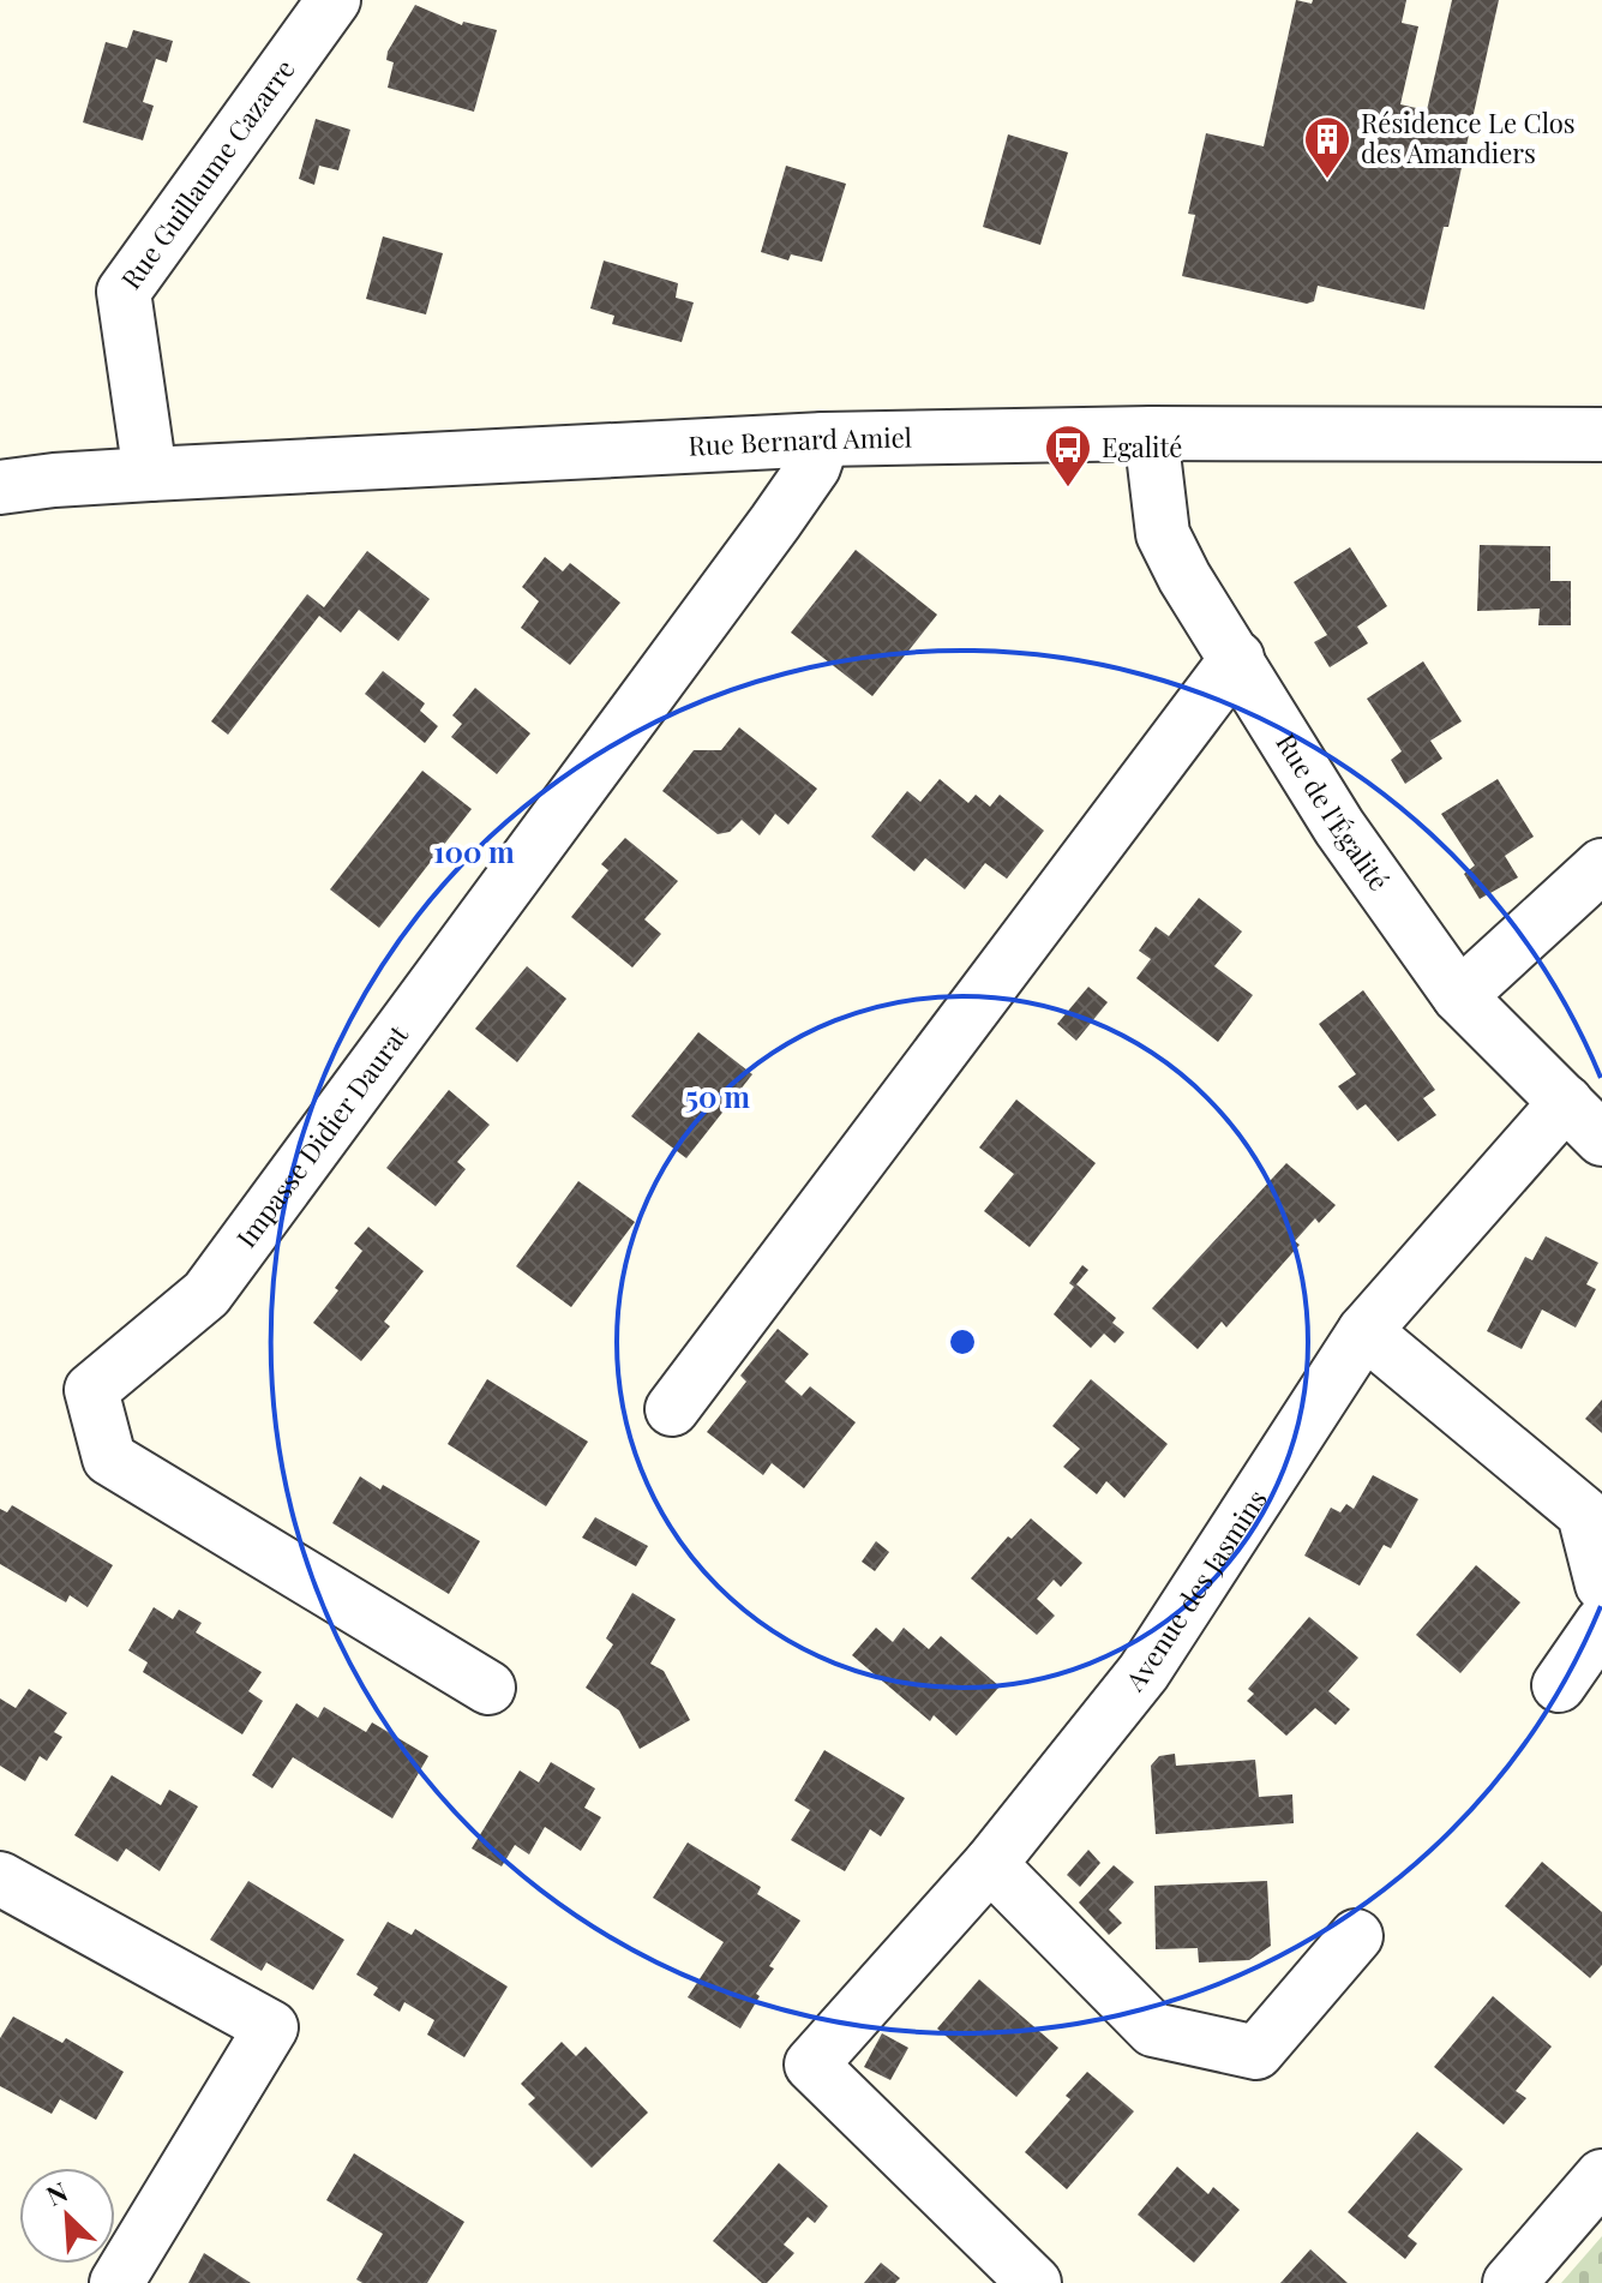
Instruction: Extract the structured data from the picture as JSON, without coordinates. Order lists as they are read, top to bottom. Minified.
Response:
{"streets":{"street":["Rue Guillaume Cazarre","Rue Bernard Amiel","Rue de l'Égalité","Impasse Didier Daurat","Avenue des Jasmins"]},"crossings":[["Rue Guillaume Cazarre","Rue Bernard Amiel"],["Rue Bernard Amiel","Rue de l'Égalité"],["Rue Bernard Amiel","Impasse Didier Daurat"],["Rue de l'Égalité","Avenue des Jasmins"]],"places":{"building":["Résidence Le Clos des Amandiers"],"bus stop":["Egalité"]},"north":"top left","rings":["100 m","50 m"]}
